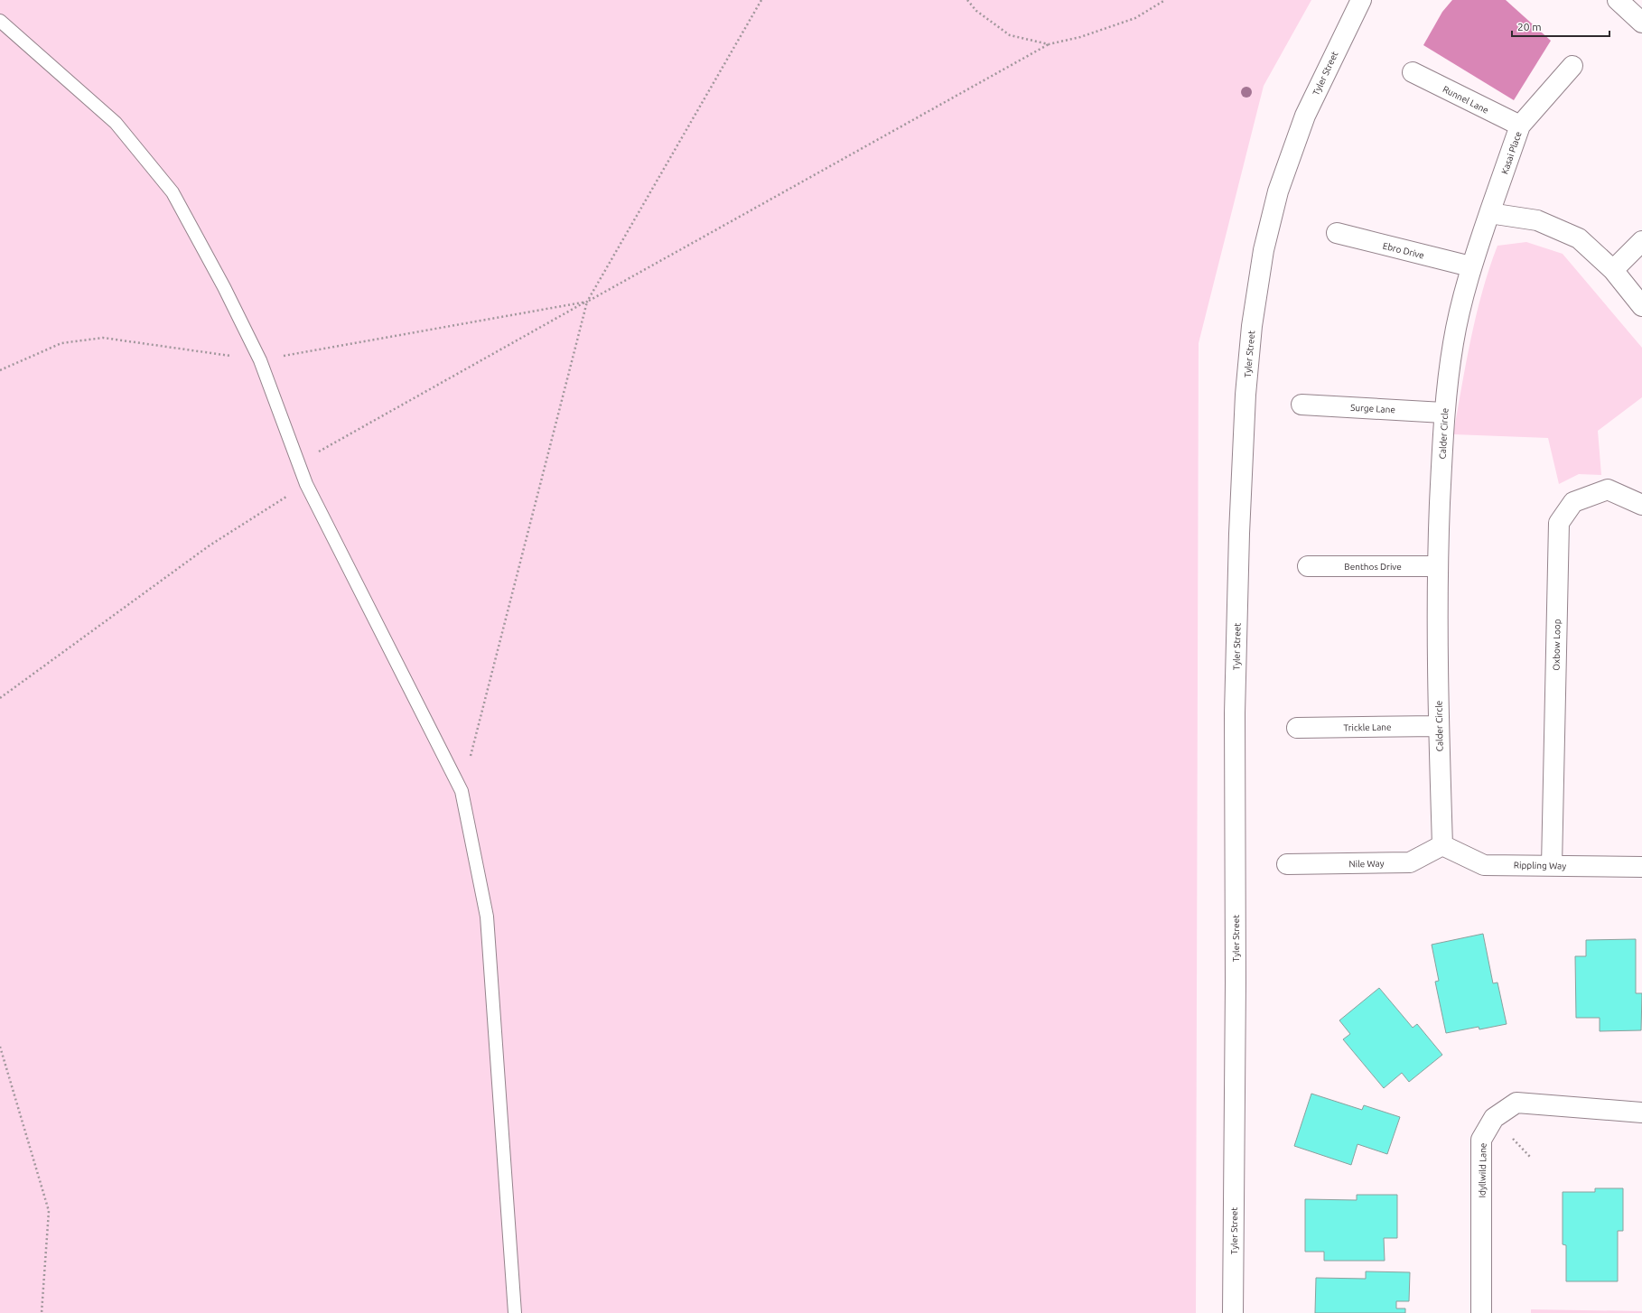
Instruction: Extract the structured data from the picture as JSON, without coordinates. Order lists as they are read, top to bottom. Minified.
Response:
{"streets":{"street":["Tyler Street","Runnel Lane","Kasai Place","Ebro Drive","Surge Lane","Calder Circle","Benthos Drive","Oxbow Loop","Trickle Lane","Nile Way","Rippling Way","Idyllwild Lane"]},"crossings":[["Runnel Lane","Kasai Place"],["Kasai Place","Calder Circle"],["Ebro Drive","Calder Circle"],["Surge Lane","Calder Circle"],["Calder Circle","Benthos Drive"],["Calder Circle","Trickle Lane"],["Calder Circle","Nile Way"],["Calder Circle","Rippling Way"],["Oxbow Loop","Rippling Way"],["Nile Way","Rippling Way"]],"scale_bar":"20 m"}
